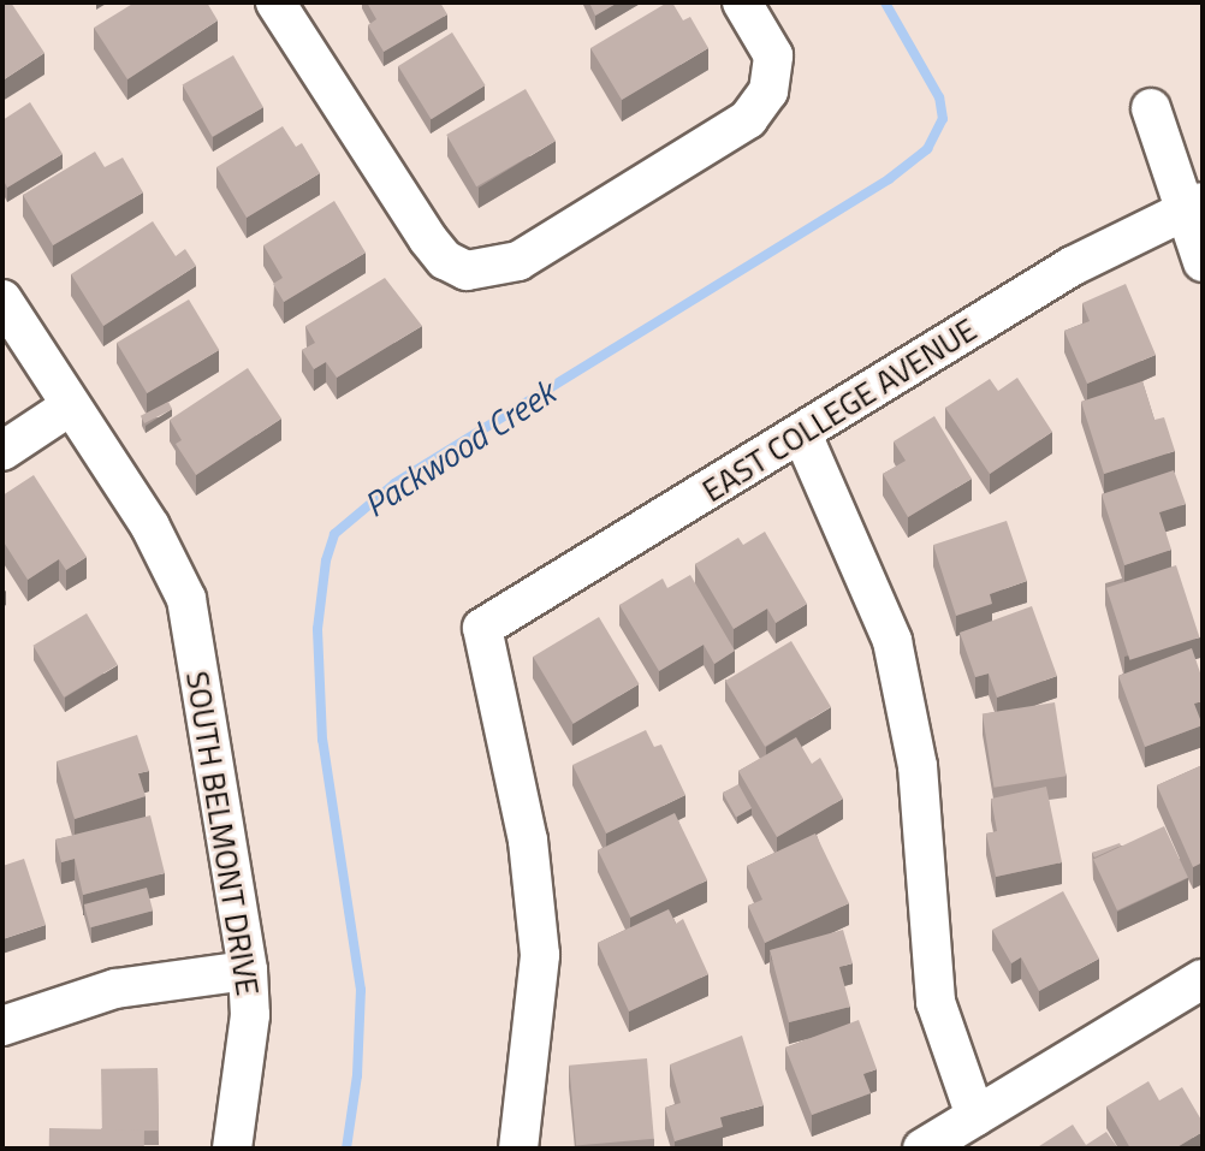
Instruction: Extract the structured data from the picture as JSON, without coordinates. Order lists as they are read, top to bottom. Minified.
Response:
{"streets":{"street":["EAST COLLEGE AVENUE","SOUTH BELMONT DRIVE"]},"water":["Packwood Creek"]}
